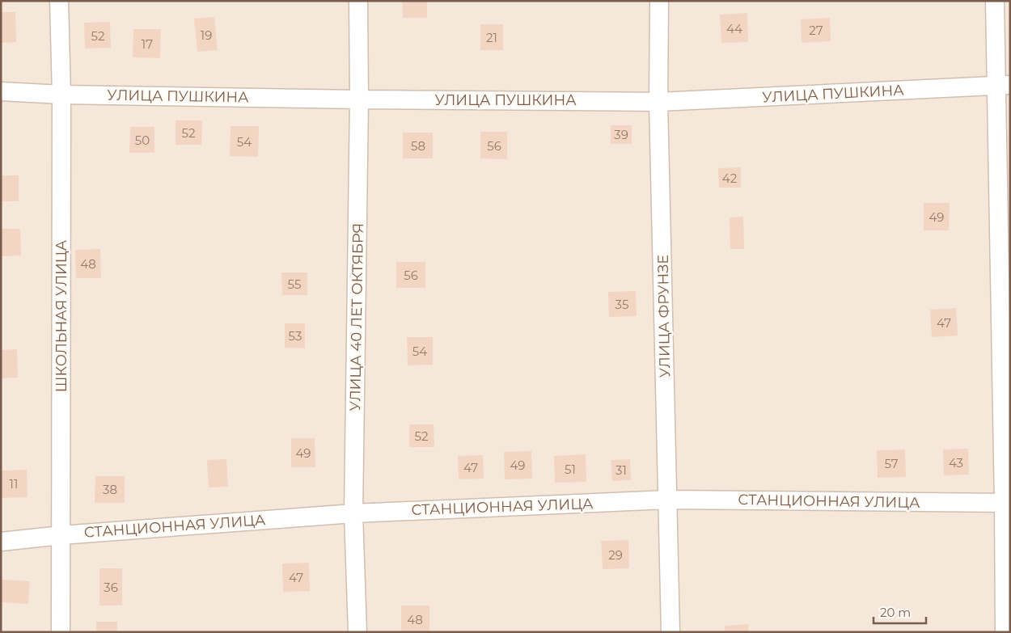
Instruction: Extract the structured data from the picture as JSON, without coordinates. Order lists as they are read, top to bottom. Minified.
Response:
{"streets":{"street":["УЛИЦА ПУШКИНА","ШКОЛЬНАЯ УЛИЦА","УЛИЦА ФРУНЗЕ","УЛИЦА 40 ЛЕТ ОКТЯБРЯ","СТАНЦИОННАЯ УЛИЦА"]},"crossings":[["УЛИЦА ПУШКИНА","ШКОЛЬНАЯ УЛИЦА"],["УЛИЦА ПУШКИНА","УЛИЦА ФРУНЗЕ"],["УЛИЦА ПУШКИНА","УЛИЦА 40 ЛЕТ ОКТЯБРЯ"],["ШКОЛЬНАЯ УЛИЦА","СТАНЦИОННАЯ УЛИЦА"],["УЛИЦА ФРУНЗЕ","СТАНЦИОННАЯ УЛИЦА"],["УЛИЦА 40 ЛЕТ ОКТЯБРЯ","СТАНЦИОННАЯ УЛИЦА"]],"house_numbers":["44","27","19","52","21","17","52","39","50","54","58","56","42","49","48","56","55","35","47","53","54","52","49","43","57","49","47","51","31","11","38","29","47","36","48"],"scale_bar":"20 m"}
